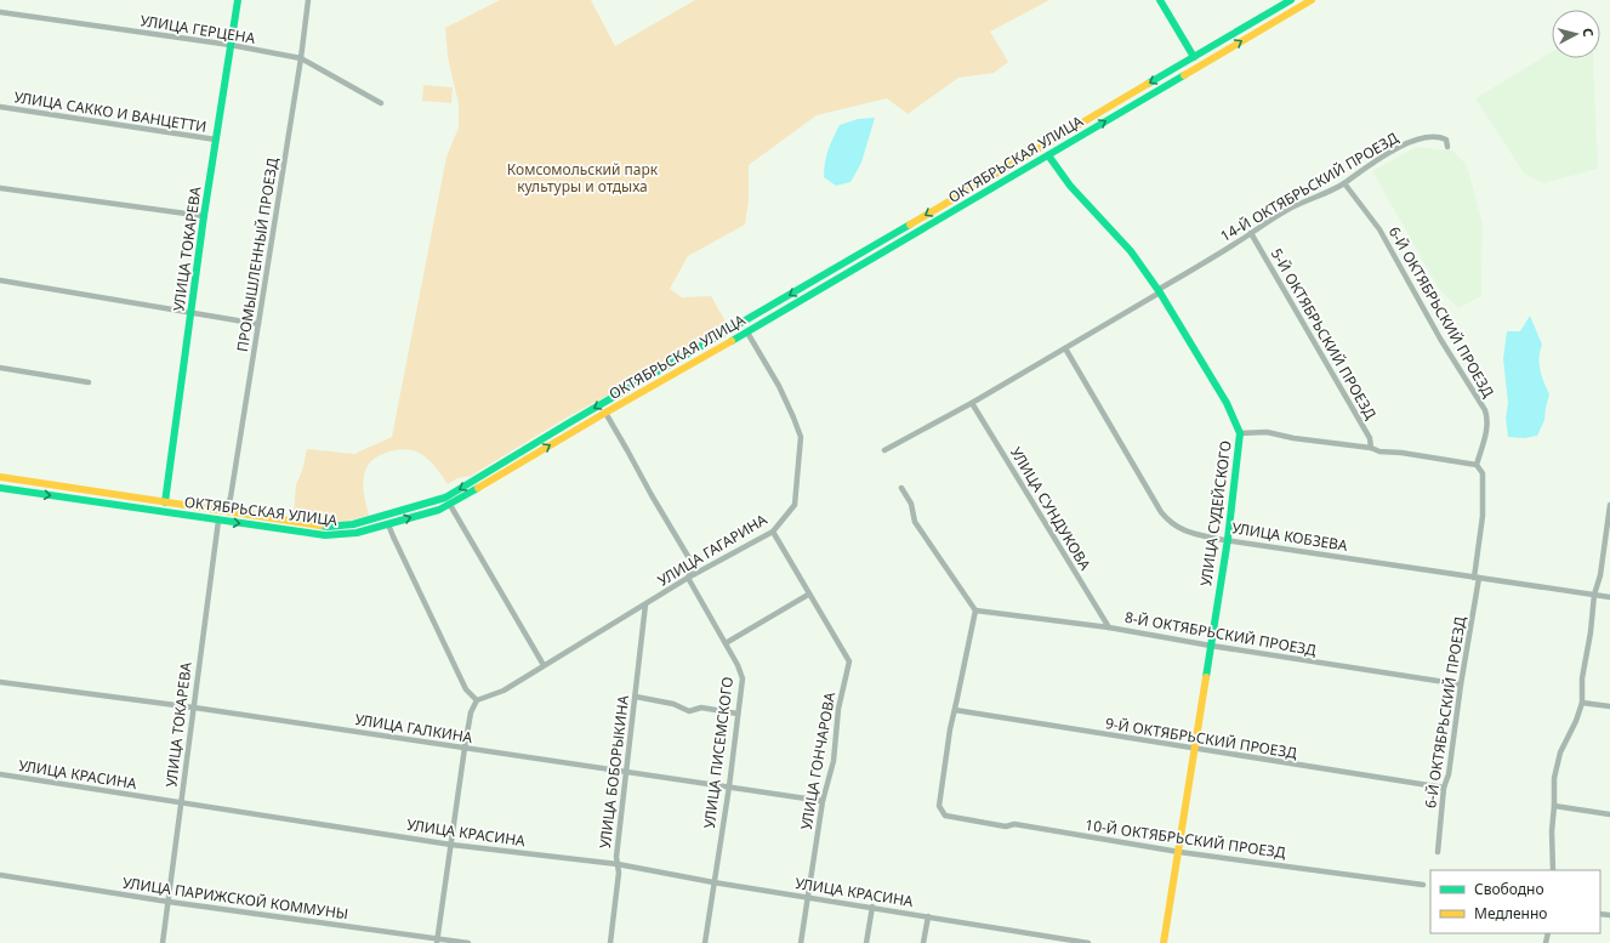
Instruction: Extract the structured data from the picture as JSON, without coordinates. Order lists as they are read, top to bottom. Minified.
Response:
{"streets":{"main road":["ОКТЯБРЬСКАЯ УЛИЦА","УЛИЦА ТОКАРЕВА","УЛИЦА СУДЕЙСКОГО"],"street":["УЛИЦА ГЕРЦЕНА","УЛИЦА САККО И ВАНЦЕТТИ","14-Й ОКТЯБРЬСКИЙ ПРОЕЗД","ПРОМЫШЛЕННЫЙ ПРОЕЗД","6-Й ОКТЯБРЬСКИЙ ПРОЕЗД","5-Й ОКТЯБРЬСКИЙ ПРОЕЗД","УЛИЦА СУНДУКОВА","УЛИЦА КОБЗЕВА","УЛИЦА ГАГАРИНА","8-Й ОКТЯБРЬСКИЙ ПРОЕЗД","УЛИЦА ГАЛКИНА","9-Й ОКТЯБРЬСКИЙ ПРОЕЗД","УЛИЦА ПИСЕМСКОГО","УЛИЦА ГОНЧАРОВА","УЛИЦА БОБОРЫКИНА","УЛИЦА КРАСИНА","10-Й ОКТЯБРЬСКИЙ ПРОЕЗД","УЛИЦА ПАРИЖСКОЙ КОММУНЫ"]},"crossings":[["УЛИЦА ГЕРЦЕНА","УЛИЦА ТОКАРЕВА"],["УЛИЦА ГЕРЦЕНА","ПРОМЫШЛЕННЫЙ ПРОЕЗД"],["УЛИЦА САККО И ВАНЦЕТТИ","УЛИЦА ТОКАРЕВА"],["ОКТЯБРЬСКАЯ УЛИЦА","УЛИЦА ТОКАРЕВА"],["ОКТЯБРЬСКАЯ УЛИЦА","ПРОМЫШЛЕННЫЙ ПРОЕЗД"],["ОКТЯБРЬСКАЯ УЛИЦА","УЛИЦА СУДЕЙСКОГО"],["ОКТЯБРЬСКАЯ УЛИЦА","УЛИЦА ГАГАРИНА"],["14-Й ОКТЯБРЬСКИЙ ПРОЕЗД","6-Й ОКТЯБРЬСКИЙ ПРОЕЗД"],["14-Й ОКТЯБРЬСКИЙ ПРОЕЗД","5-Й ОКТЯБРЬСКИЙ ПРОЕЗД"],["14-Й ОКТЯБРЬСКИЙ ПРОЕЗД","УЛИЦА СУНДУКОВА"],["14-Й ОКТЯБРЬСКИЙ ПРОЕЗД","УЛИЦА СУДЕЙСКОГО"],["14-Й ОКТЯБРЬСКИЙ ПРОЕЗД","УЛИЦА КОБЗЕВА"],["УЛИЦА ТОКАРЕВА","ПРОМЫШЛЕННЫЙ ПРОЕЗД"],["УЛИЦА ТОКАРЕВА","УЛИЦА ГАЛКИНА"],["УЛИЦА ТОКАРЕВА","УЛИЦА КРАСИНА"],["УЛИЦА ТОКАРЕВА","УЛИЦА ПАРИЖСКОЙ КОММУНЫ"],["6-Й ОКТЯБРЬСКИЙ ПРОЕЗД","УЛИЦА КОБЗЕВА"],["6-Й ОКТЯБРЬСКИЙ ПРОЕЗД","8-Й ОКТЯБРЬСКИЙ ПРОЕЗД"],["6-Й ОКТЯБРЬСКИЙ ПРОЕЗД","9-Й ОКТЯБРЬСКИЙ ПРОЕЗД"],["УЛИЦА СУНДУКОВА","8-Й ОКТЯБРЬСКИЙ ПРОЕЗД"],["УЛИЦА СУДЕЙСКОГО","УЛИЦА КОБЗЕВА"],["УЛИЦА СУДЕЙСКОГО","8-Й ОКТЯБРЬСКИЙ ПРОЕЗД"],["УЛИЦА СУДЕЙСКОГО","9-Й ОКТЯБРЬСКИЙ ПРОЕЗД"],["УЛИЦА СУДЕЙСКОГО","10-Й ОКТЯБРЬСКИЙ ПРОЕЗД"],["УЛИЦА ГАГАРИНА","УЛИЦА ПИСЕМСКОГО"],["УЛИЦА ГАГАРИНА","УЛИЦА ГОНЧАРОВА"],["УЛИЦА ГАГАРИНА","УЛИЦА БОБОРЫКИНА"],["УЛИЦА ГАЛКИНА","УЛИЦА ПИСЕМСКОГО"],["УЛИЦА ГАЛКИНА","УЛИЦА ГОНЧАРОВА"],["УЛИЦА ГАЛКИНА","УЛИЦА БОБОРЫКИНА"],["9-Й ОКТЯБРЬСКИЙ ПРОЕЗД","10-Й ОКТЯБРЬСКИЙ ПРОЕЗД"],["УЛИЦА ПИСЕМСКОГО","УЛИЦА КРАСИНА"],["УЛИЦА ГОНЧАРОВА","УЛИЦА КРАСИНА"],["УЛИЦА БОБОРЫКИНА","УЛИЦА КРАСИНА"]],"parks":["Комсомольский парк культуры и отдыха"],"legend":["Свободно","Медленно"],"north":"right"}
